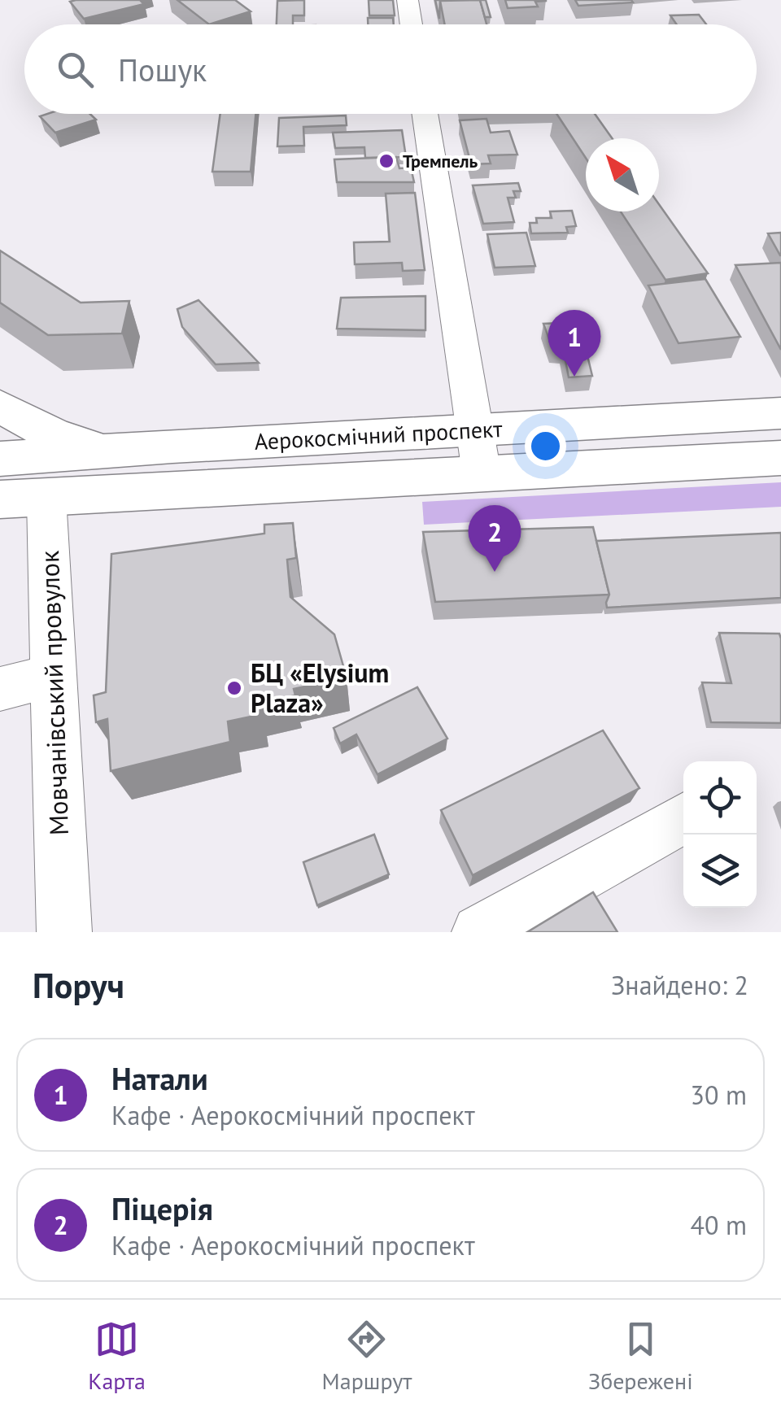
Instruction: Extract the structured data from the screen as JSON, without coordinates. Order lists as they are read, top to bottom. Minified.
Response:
{"streets":{"main road":["Аерокосмічний проспект"],"street":["Мовчанівський провулок"]},"crossings":[["Аерокосмічний проспект","Мовчанівський провулок"]],"places":["Тремпель","БЦ «Elysium Plaza»"],"north":"top left","page":{"search":"Пошук","pins":["1","2"],"heading":["Поруч","Знайдено: 2"],"list":[{"mark":"1","name":"Натали","note":"Кафе · Аерокосмічний проспект","value":"30 m"},{"mark":"2","name":"Піцерія","note":"Кафе · Аерокосмічний проспект","value":"40 m"}],"nav":["Карта","Маршрут","Збережені"]}}
